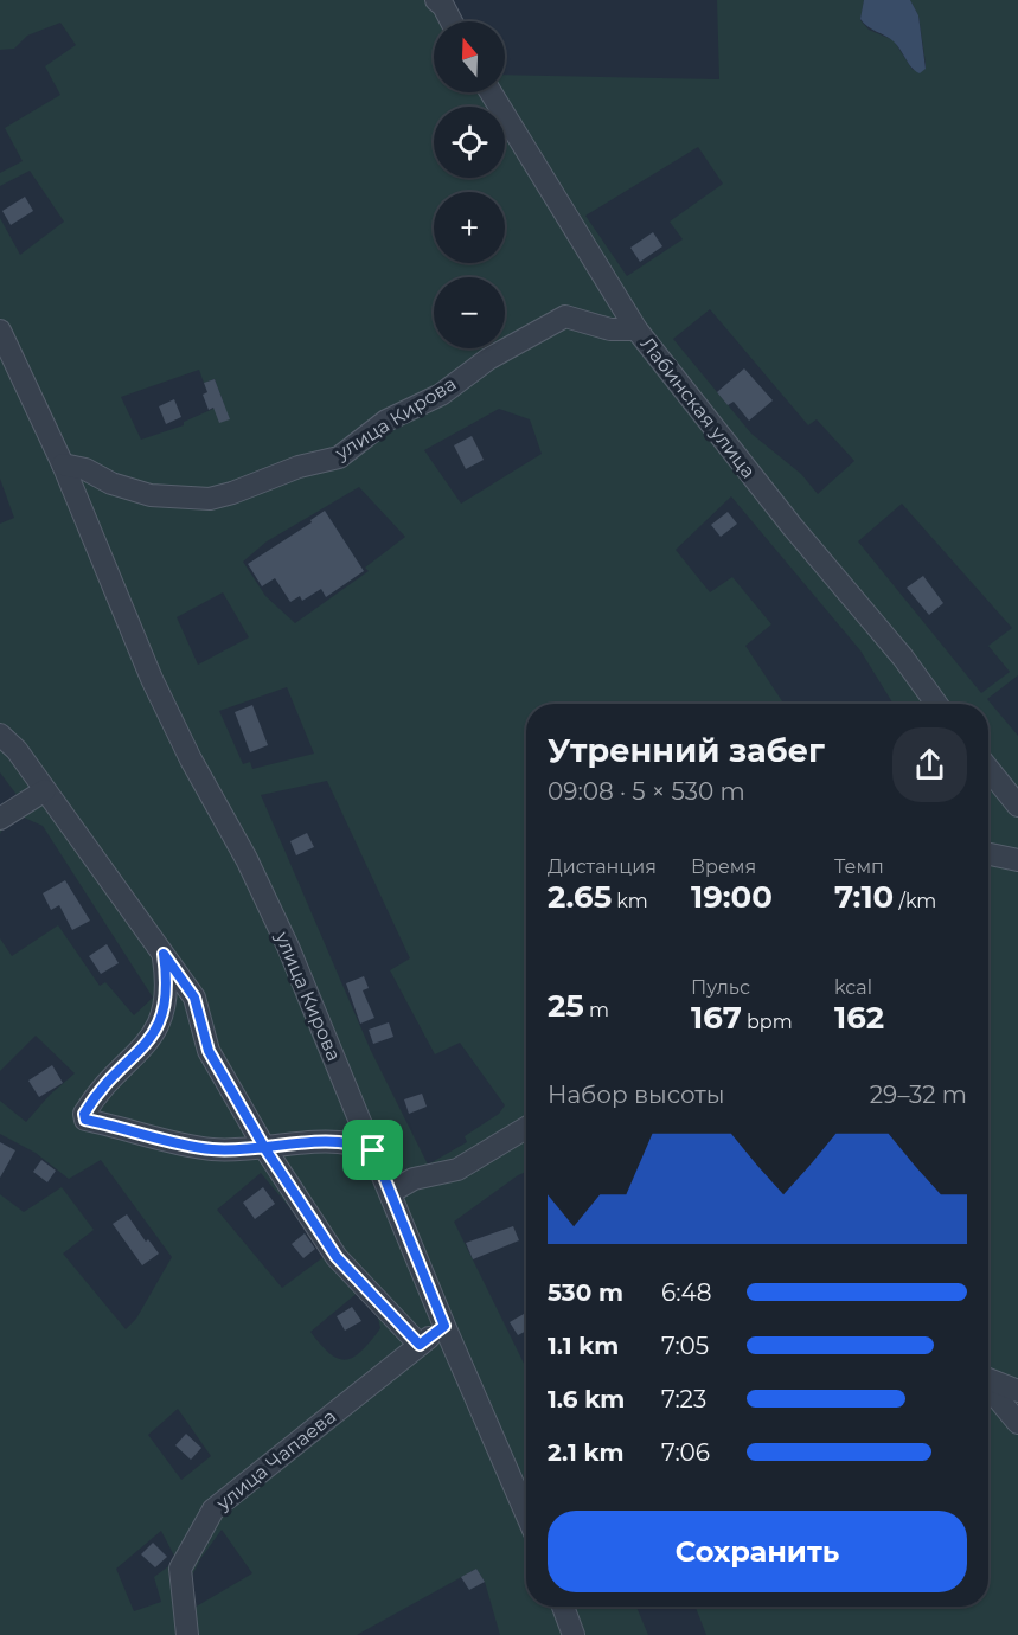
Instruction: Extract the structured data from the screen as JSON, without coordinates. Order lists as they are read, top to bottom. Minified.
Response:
{"streets":{"street":["Лабинская улица","улица Кирова","улица Чапаева"]},"crossings":[["Лабинская улица","улица Кирова"],["улица Кирова","улица Чапаева"]],"north":"top","page":{"map_buttons":["+","−"],"heading":["Утренний забег","09:08 · 5 × 530 m"],"stats":[["Дистанция","2.65 km"],["Время","19:00"],["Темп","7:10 /km"],["25 m"],["Пульс","167 bpm"],["kcal","162"]],"chart":["Набор высоты","29–32 m"],"list":[{"name":"530 m","note":"6:48"},{"name":"1.1 km","note":"7:05"},{"name":"1.6 km","note":"7:23"},{"name":"2.1 km","note":"7:06"}],"buttons":"Сохранить"}}
